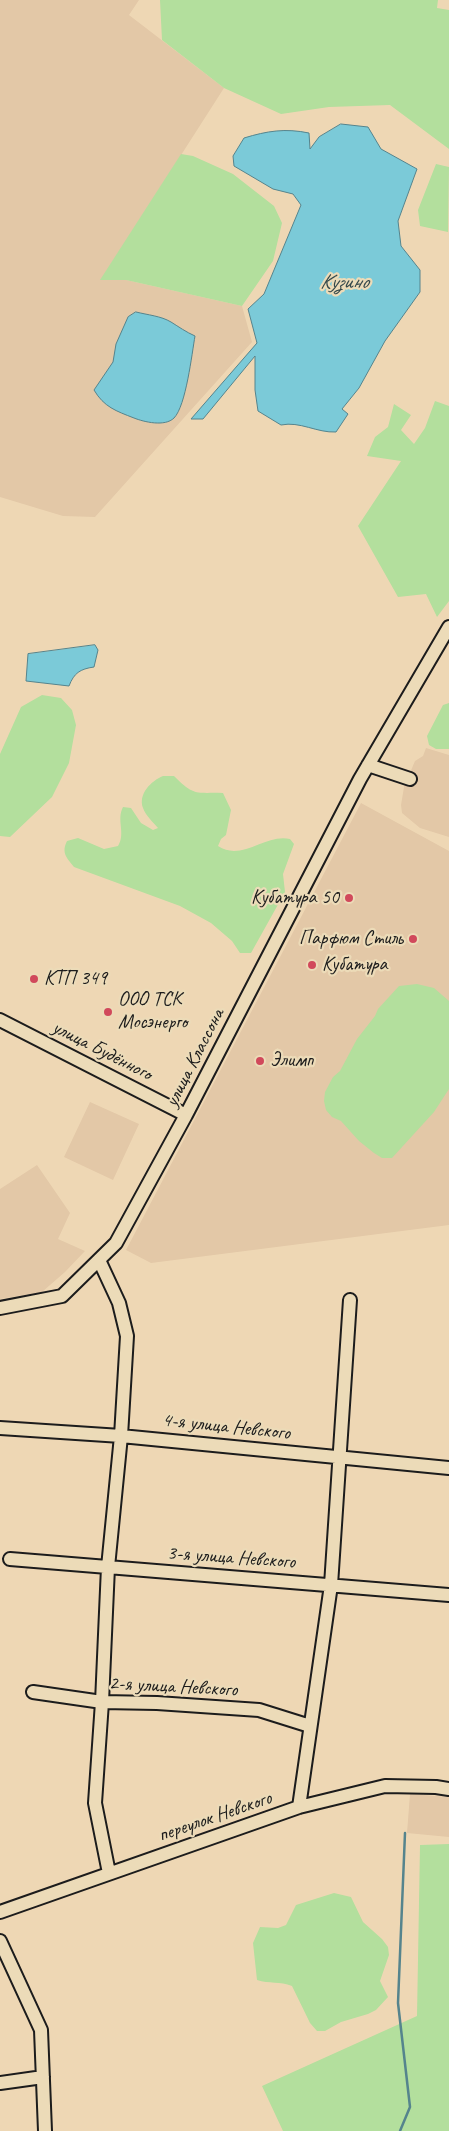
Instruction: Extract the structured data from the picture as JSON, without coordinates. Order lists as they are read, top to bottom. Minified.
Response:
{"streets":{"street":["улица Будённого","улица Классона","4-я улица Невского","3-я улица Невского","2-я улица Невского","переулок Невского"]},"crossings":[["улица Будённого","улица Классона"]],"water":["Кузино"],"places":["Кубатура 50","Парфюм Стиль","Кубатура","КТП 349","ООО ТСК Мосэнерго","Элимп"]}
